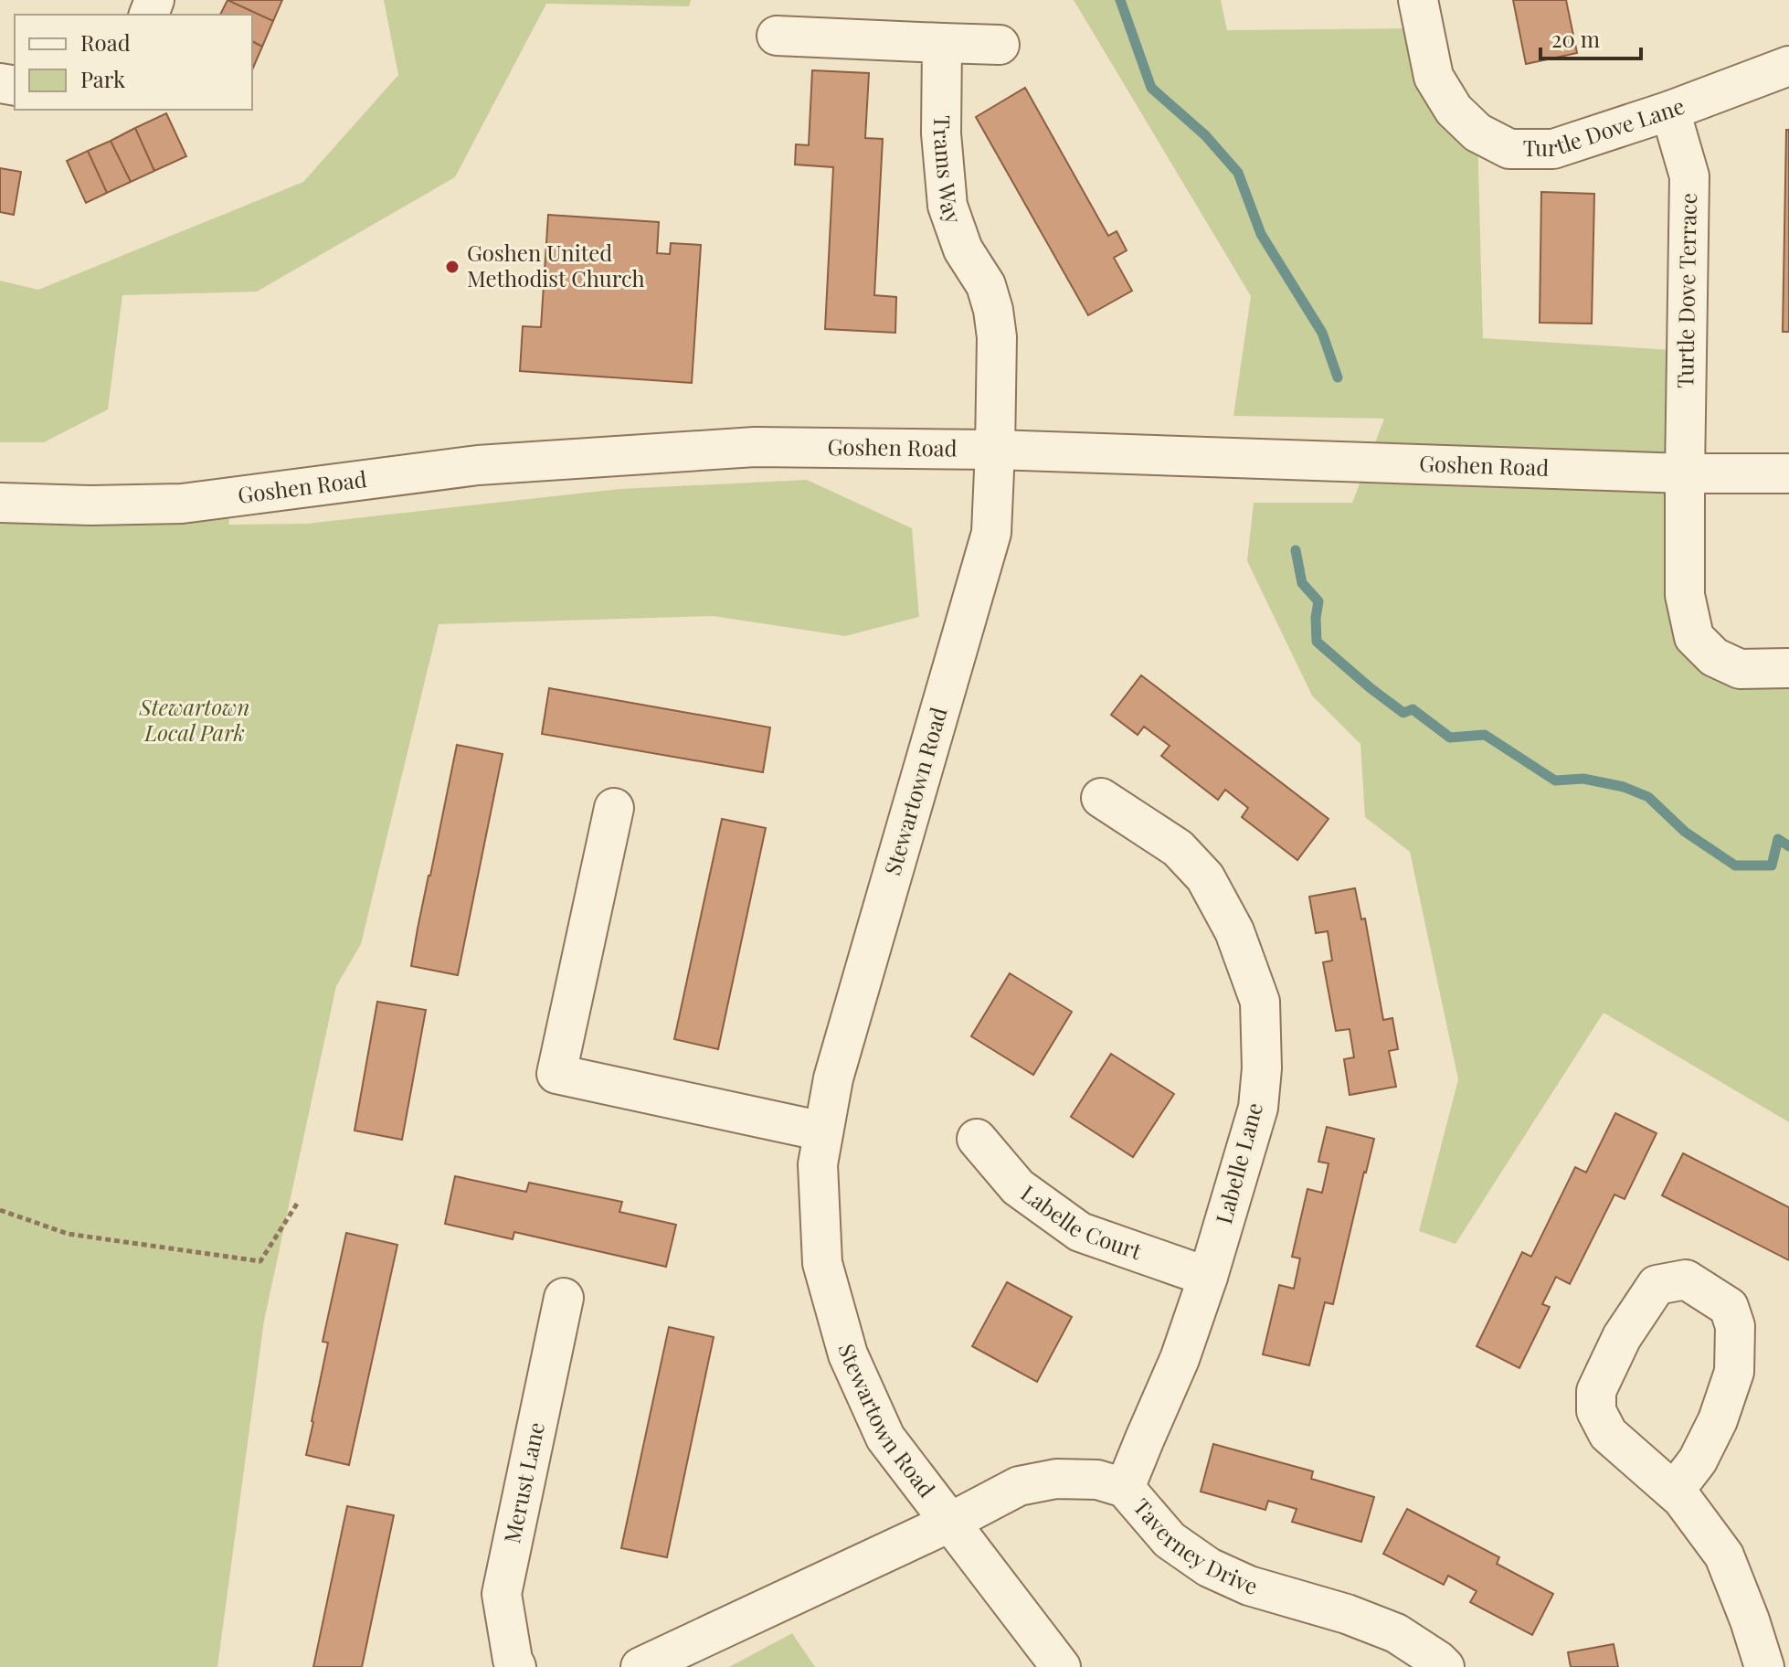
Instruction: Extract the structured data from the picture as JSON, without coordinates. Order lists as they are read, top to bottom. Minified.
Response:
{"streets":{"street":["Turtle Dove Lane","Trams Way","Turtle Dove Terrace","Goshen Road","Stewartown Road","Labelle Lane","Labelle Court","Merust Lane","Taverney Drive"]},"crossings":[["Turtle Dove Lane","Turtle Dove Terrace"],["Trams Way","Goshen Road"],["Trams Way","Stewartown Road"],["Turtle Dove Terrace","Goshen Road"],["Goshen Road","Stewartown Road"],["Stewartown Road","Taverney Drive"],["Labelle Lane","Labelle Court"],["Labelle Lane","Taverney Drive"]],"parks":["Stewartown Local Park"],"places":["Goshen United Methodist Church"],"legend":["Road","Park"],"scale_bar":"20 m"}
